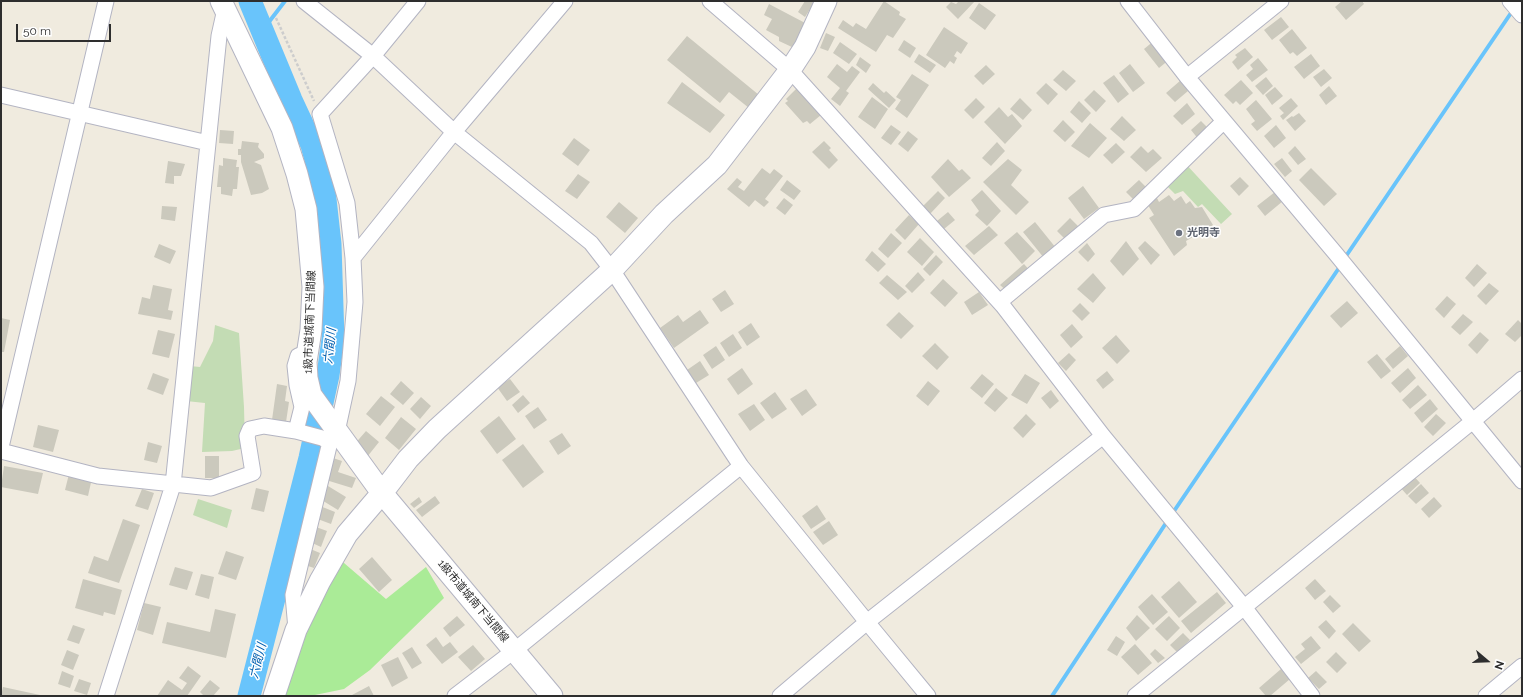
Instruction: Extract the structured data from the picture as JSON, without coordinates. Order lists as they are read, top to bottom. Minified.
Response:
{"streets":{"street":["1級市道城南下当間線"]},"water":["六間川"],"places":["光明寺"],"scale_bar":"50 m","north":"right"}
